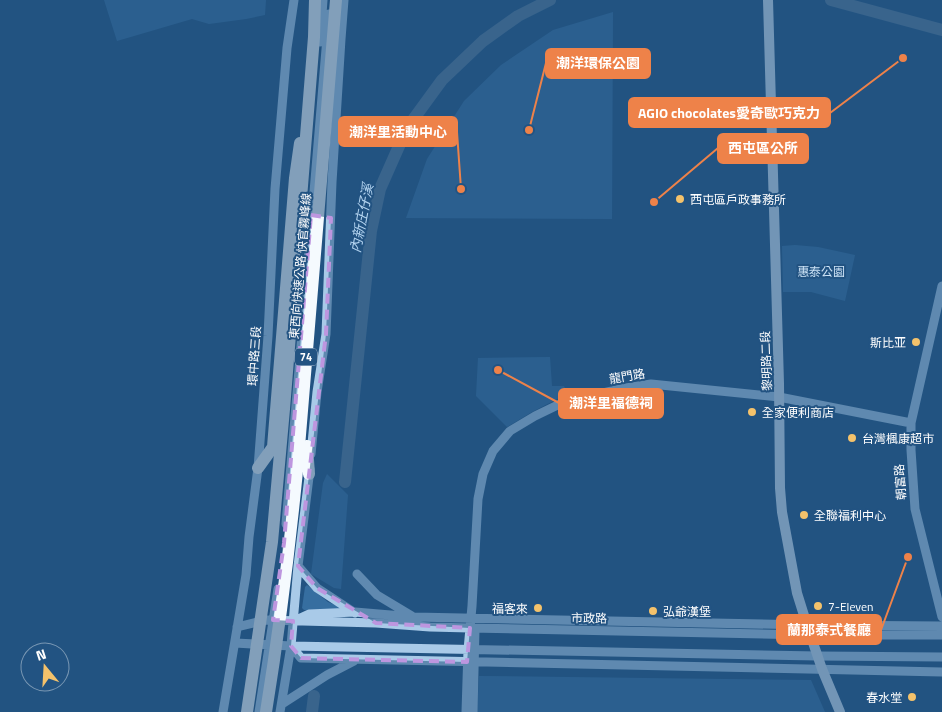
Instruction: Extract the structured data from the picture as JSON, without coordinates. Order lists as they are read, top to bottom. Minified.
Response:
{"streets":{"highway":["東西向快速公路 快官霧峰線","74"],"main road":["黎明路二段"],"street":["環中路三段","龍門路","朝富路","市政路"]},"crossings":[["環中路三段","市政路"],["黎明路二段","龍門路"],["黎明路二段","市政路"],["龍門路","朝富路"],["龍門路","市政路"]],"water":["內新庄仔溪"],"parks":["惠泰公園"],"places":["AGIO chocolates愛奇歐巧克力","潮洋環保公園","潮洋里活動中心","西屯區戶政事務所","西屯區公所","斯比亚","潮洋里福德祠","全家便利商店","台灣楓康超市","全聯福利中心","蘭那泰式餐廳","7-Eleven","福客來","弘爺漢堡","春水堂"],"north":"top"}
